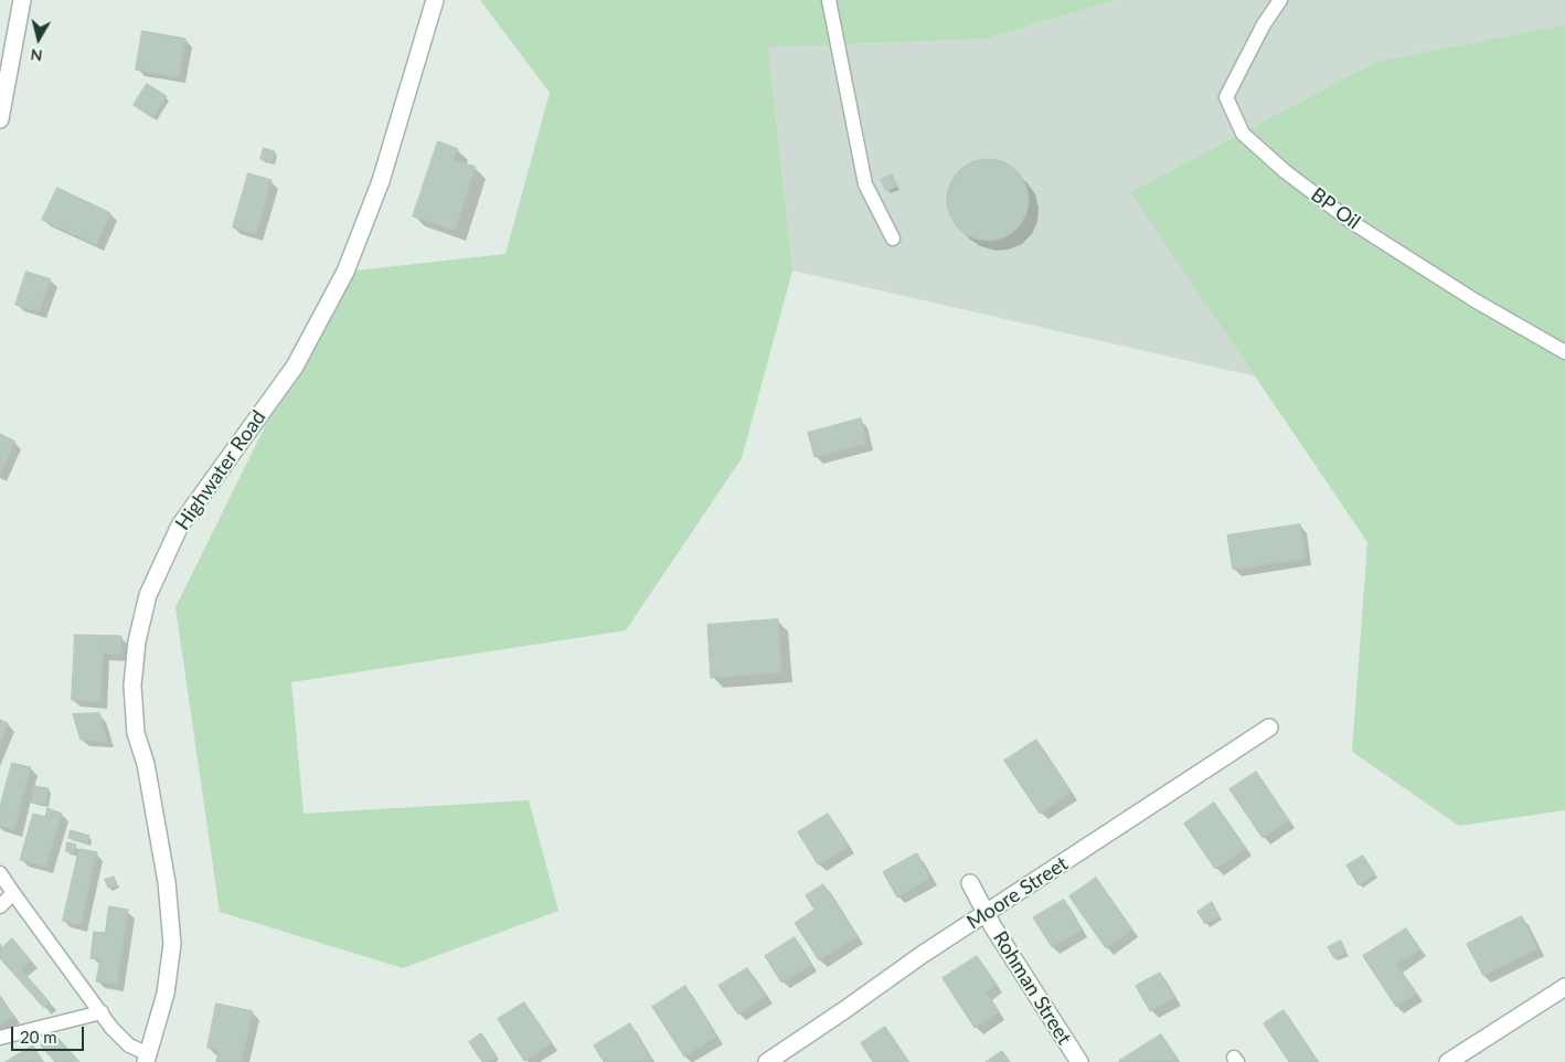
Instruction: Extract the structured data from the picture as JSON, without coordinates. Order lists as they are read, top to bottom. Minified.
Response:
{"streets":{"street":["Highwater Road","Moore Street","Rohman Street"],"lane":["BP Oil"]},"crossings":[["Moore Street","Rohman Street"]],"scale_bar":"20 m","north":"bottom"}
